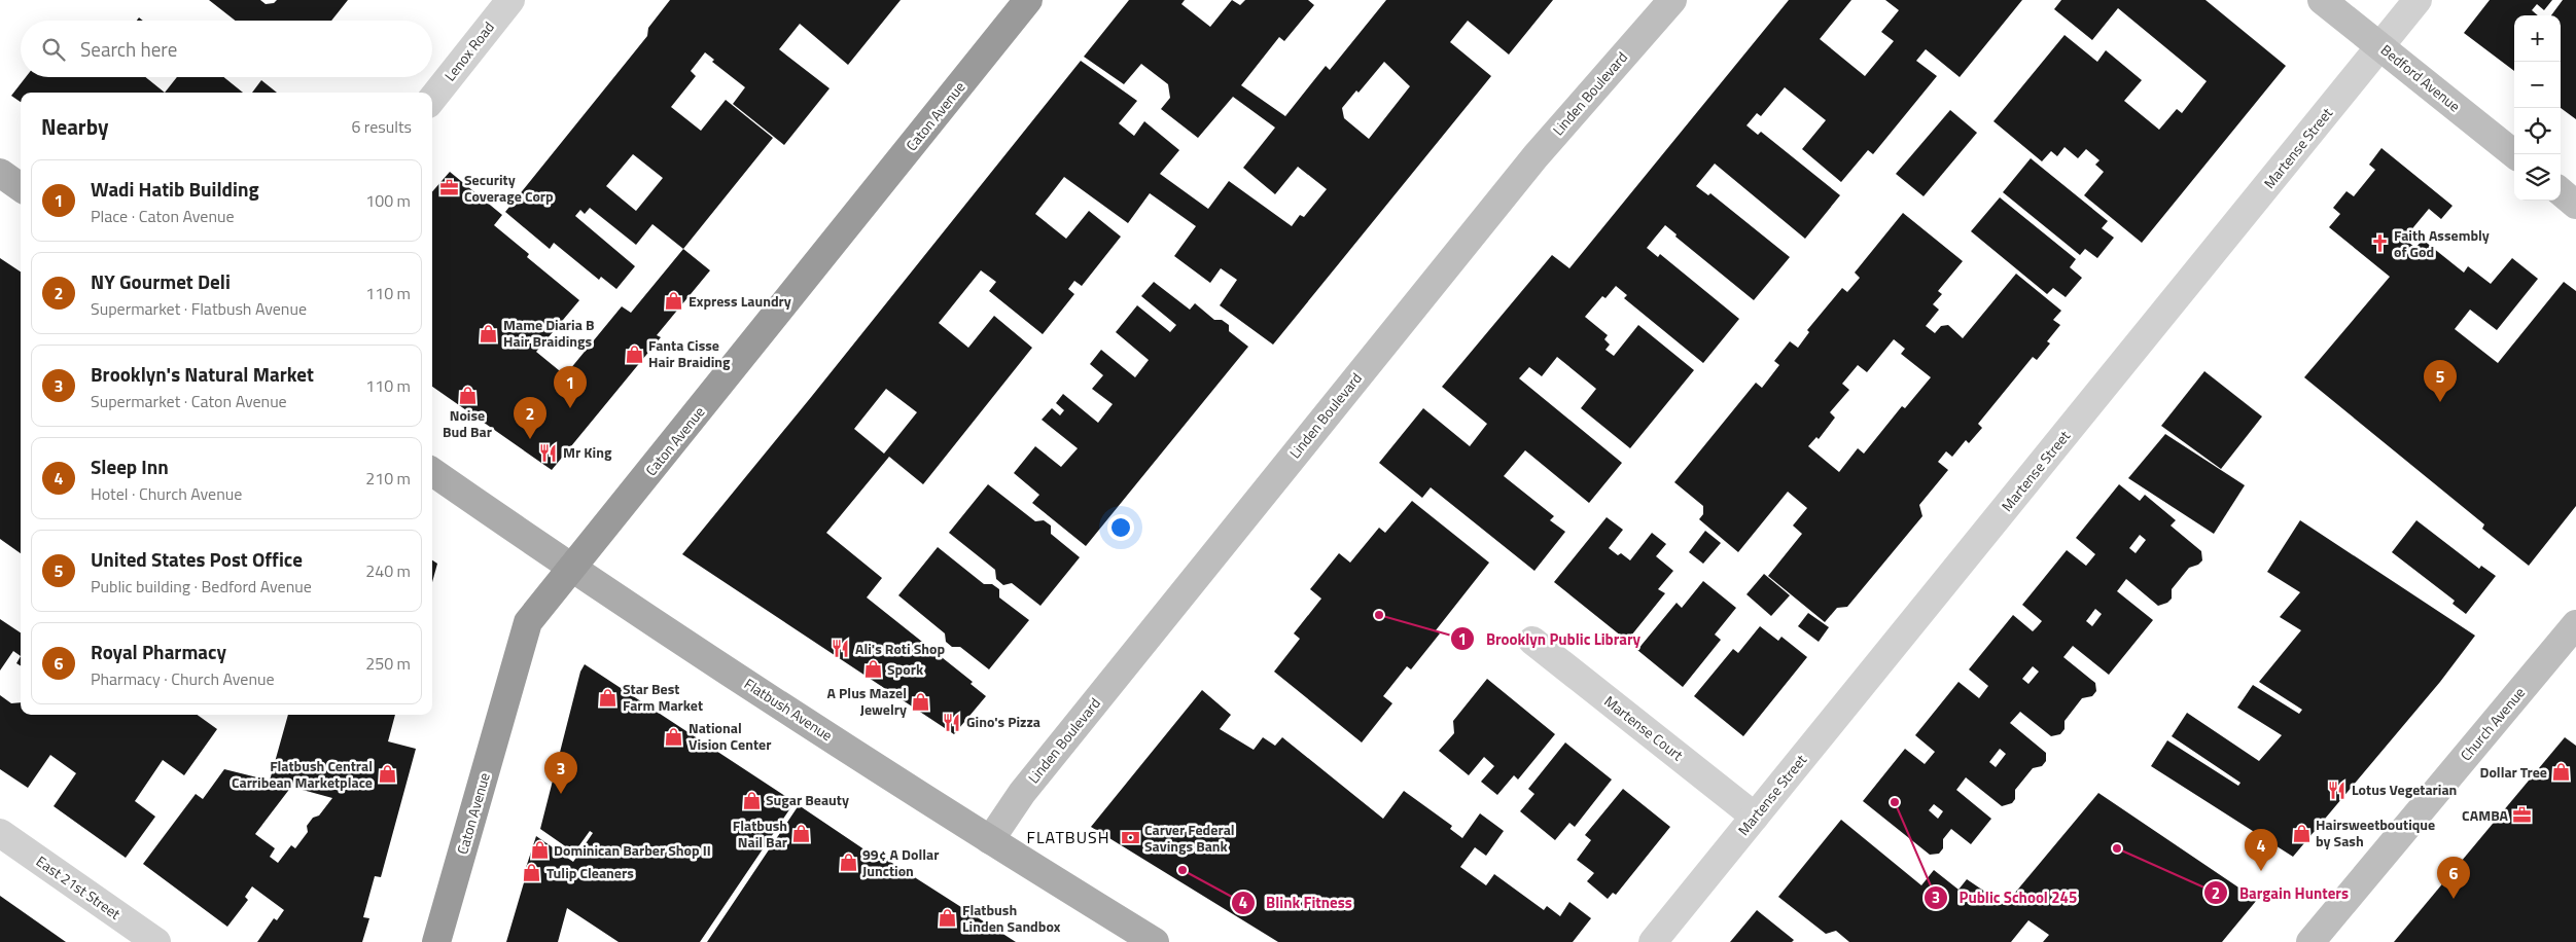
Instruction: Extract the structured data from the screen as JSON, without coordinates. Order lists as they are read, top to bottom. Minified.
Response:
{"streets":{"highway":["Caton Avenue"],"main road":["Bedford Avenue","Linden Boulevard","Flatbush Avenue","Church Avenue"],"street":["Lenox Road","Martense Street","Martense Court","East 21st Street"]},"crossings":[["Bedford Avenue","Martense Street"],["Linden Boulevard","Flatbush Avenue"],["Caton Avenue","Flatbush Avenue"],["Martense Street","Martense Court"]],"districts":["FLATBUSH"],"places":{"office":["Security Coverage Corp","CAMBA"],"church":["Faith Assembly of God"],"shop":["Express Laundry","Mame Diaria B Hair Braidings","Fanta Cisse Hair Braiding","Noise Bud Bar","Spork","Star Best Farm Market","A Plus Mazel Jewelry","National Vision Center","Dollar Tree","Flatbush Central Carribean Marketplace","Sugar Beauty","Hairsweetboutique by Sash","Flatbush Nail Bar","Dominican Barber Shop II","99¢ A Dollar Junction","Tulip Cleaners","Flatbush Linden Sandbox"],"restaurant":["Mr King","Ali's Roti Shop","Gino's Pizza","Lotus Vegetarian"],"other":["Brooklyn Public Library","Public School 245","Bargain Hunters","Blink Fitness"],"bank":["Carver Federal Savings Bank"]},"page":{"map_buttons":["+","−"],"search":"Search here","heading":["Nearby","6 results"],"list":[{"mark":"1","name":"Wadi Hatib Building","note":"Place · Caton Avenue","value":"100 m"},{"mark":"2","name":"NY Gourmet Deli","note":"Supermarket · Flatbush Avenue","value":"110 m"},{"mark":"3","name":"Brooklyn's Natural Market","note":"Supermarket · Caton Avenue","value":"110 m"},{"mark":"4","name":"Sleep Inn","note":"Hotel · Church Avenue","value":"210 m"},{"mark":"5","name":"United States Post Office","note":"Public building · Bedford Avenue","value":"240 m"},{"mark":"6","name":"Royal Pharmacy","note":"Pharmacy · Church Avenue","value":"250 m"}],"pins":["5","1","2","3","4","6"]}}
